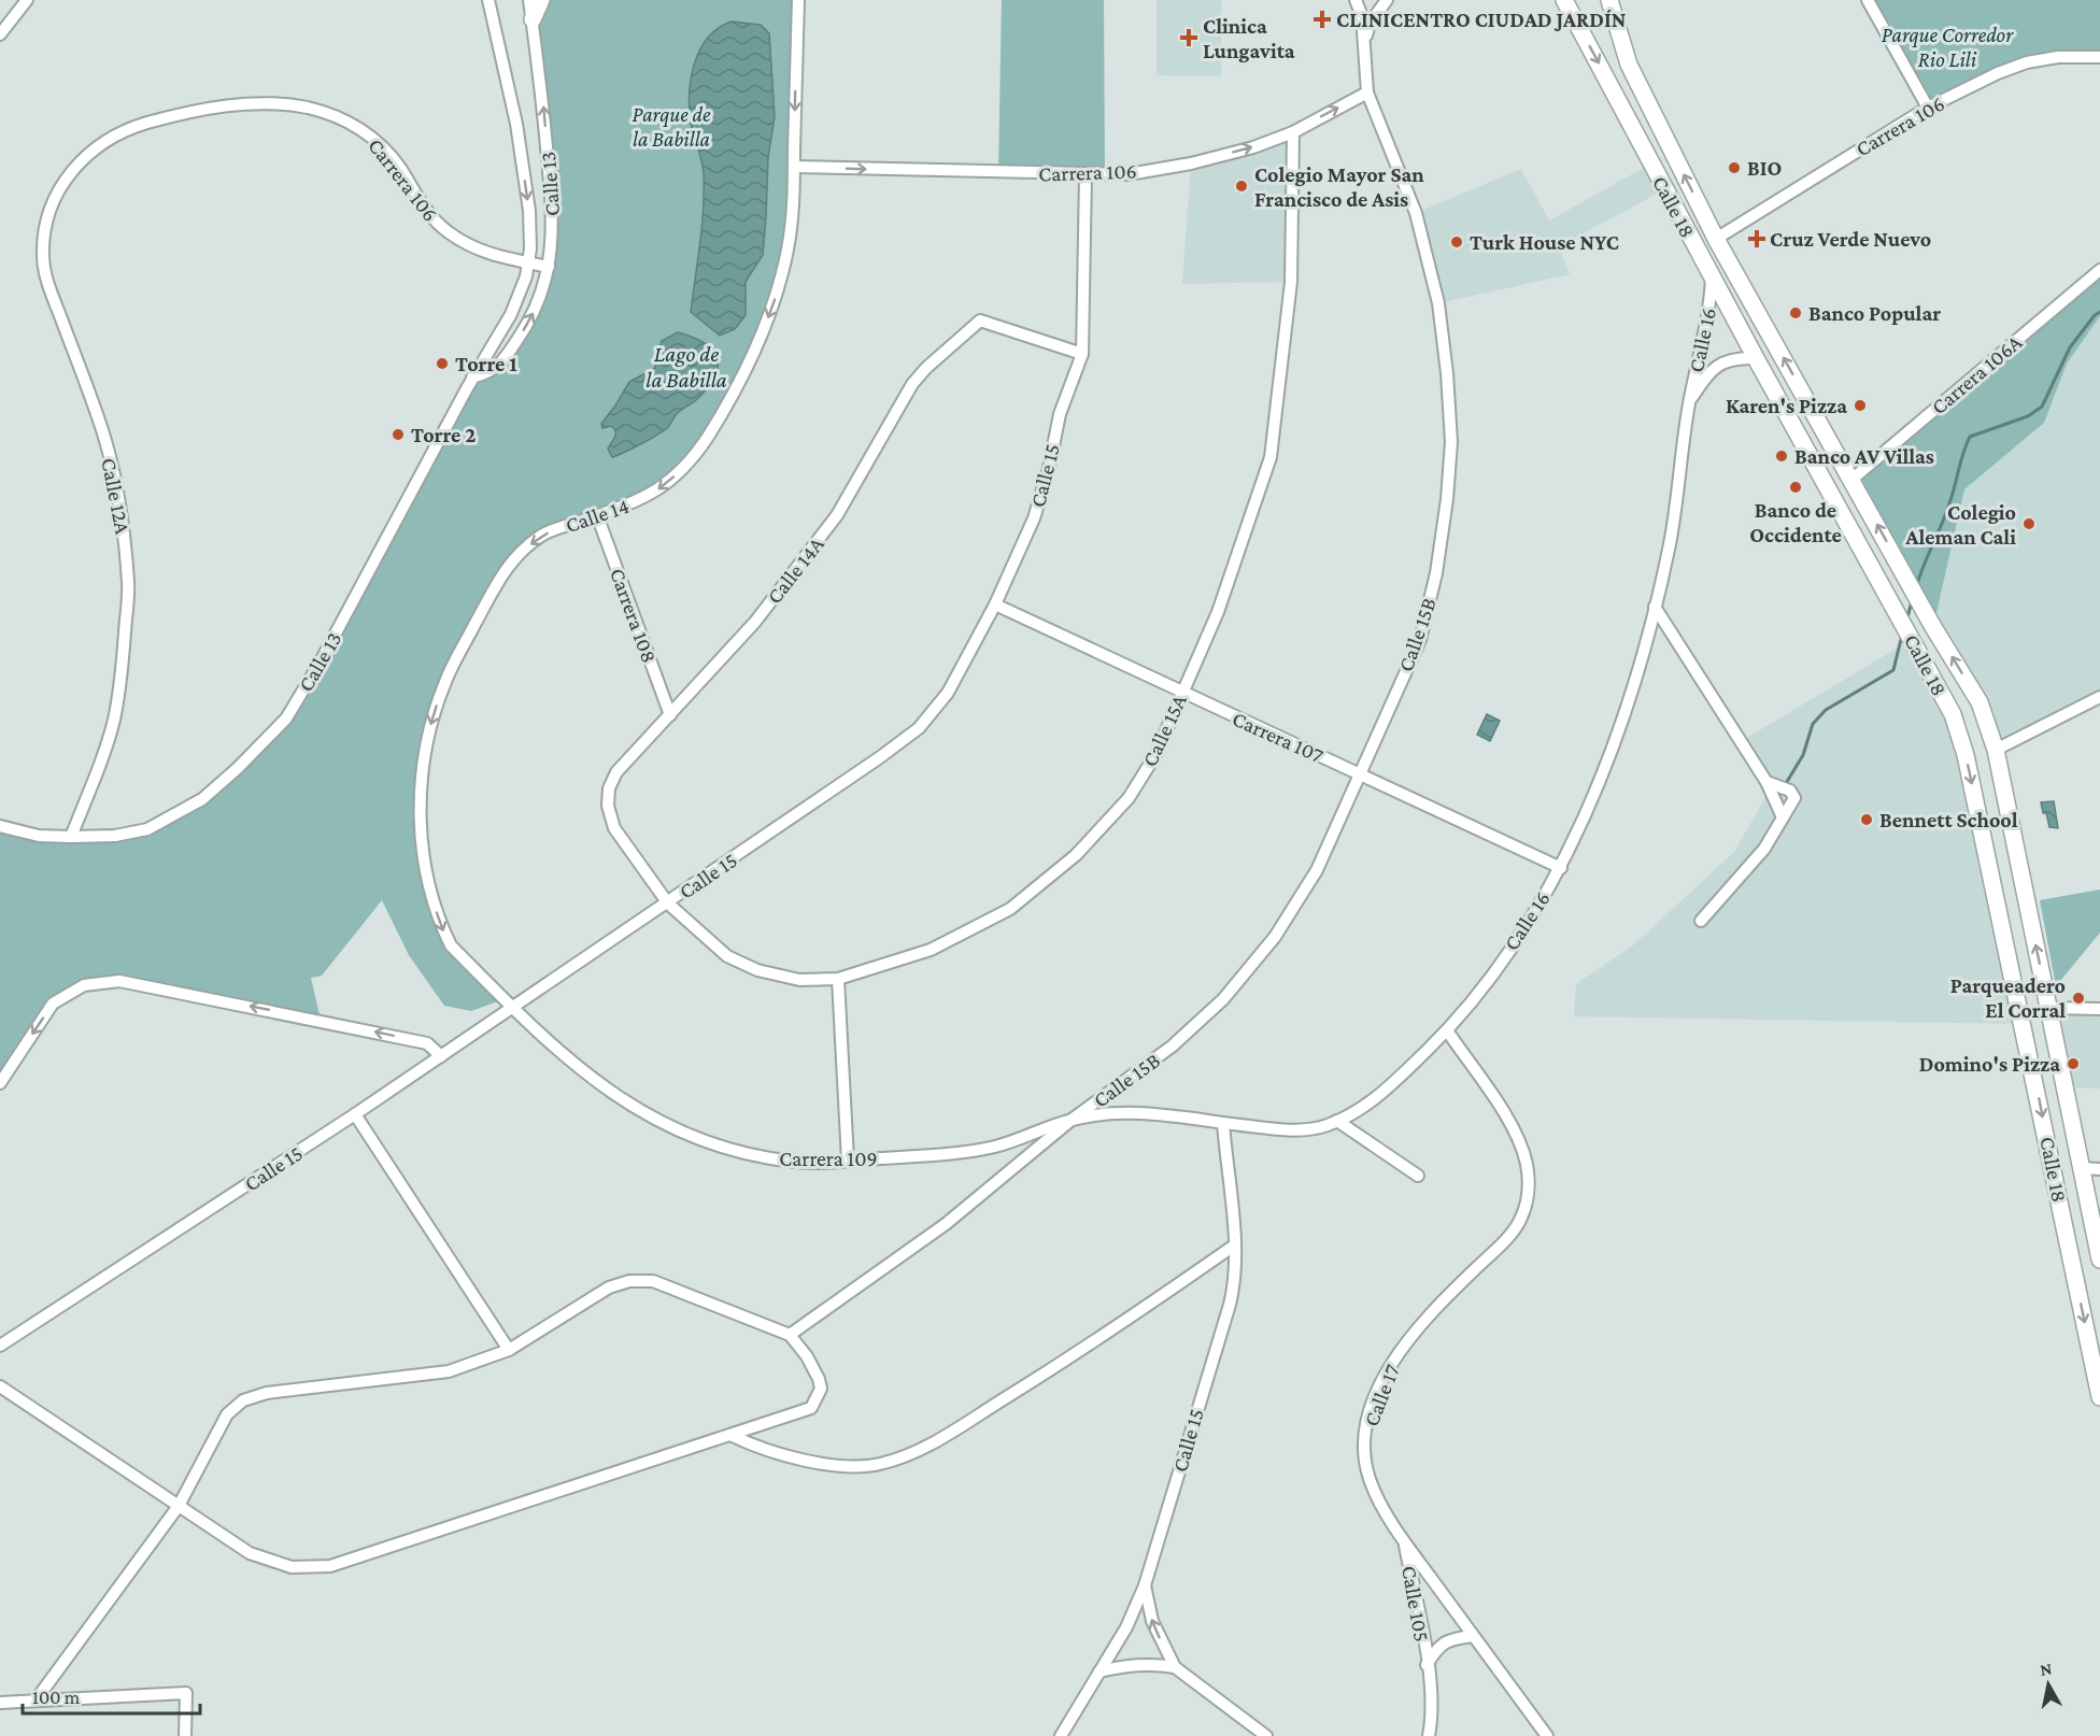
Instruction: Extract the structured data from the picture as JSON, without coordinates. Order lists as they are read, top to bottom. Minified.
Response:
{"streets":{"main road":["Calle 18"],"street":["Carrera 106","Calle 13","Calle 16","Carrera 106A","Calle 15","Calle 12A","Calle 14","Calle 14A","Carrera 108","Calle 15B","Calle 15A","Carrera 107","Carrera 109","Calle 17","Calle 105"]},"crossings":[["Carrera 106","Calle 13"],["Carrera 106","Calle 18"],["Carrera 106","Calle 15"],["Carrera 106","Calle 12A"],["Carrera 106","Calle 14"],["Carrera 106","Calle 15B"],["Carrera 106","Calle 15A"],["Calle 13","Calle 12A"],["Calle 18","Calle 16"],["Calle 18","Carrera 106A"],["Calle 16","Calle 15"],["Calle 16","Calle 15B"],["Calle 16","Carrera 107"],["Calle 16","Carrera 109"],["Calle 16","Calle 17"],["Calle 15","Calle 14"],["Calle 15","Calle 14A"],["Calle 15","Calle 15A"],["Calle 15","Carrera 107"],["Calle 15","Carrera 109"],["Calle 14","Carrera 108"],["Calle 14","Carrera 109"],["Calle 14A","Carrera 108"],["Calle 14A","Calle 15A"],["Calle 15B","Carrera 107"],["Calle 15B","Carrera 109"],["Calle 15A","Carrera 107"],["Calle 17","Calle 105"]],"one_way":["Carrera 106","Calle 14"],"water":["Lago de la Babilla"],"parks":["Parque Corredor Rio Lili","Parque de la Babilla"],"places":{"health":["CLINICENTRO CIUDAD JARDÍN","Clinica Lungavita","Cruz Verde Nuevo"],"other":["BIO","Colegio Mayor San Francisco de Asis","Turk House NYC","Banco Popular","Torre 1","Karen's Pizza","Torre 2","Banco AV Villas","Banco de Occidente","Colegio Aleman Cali","Bennett School","Parqueadero El Corral","Domino's Pizza"]},"scale_bar":"100 m","north":"top"}
